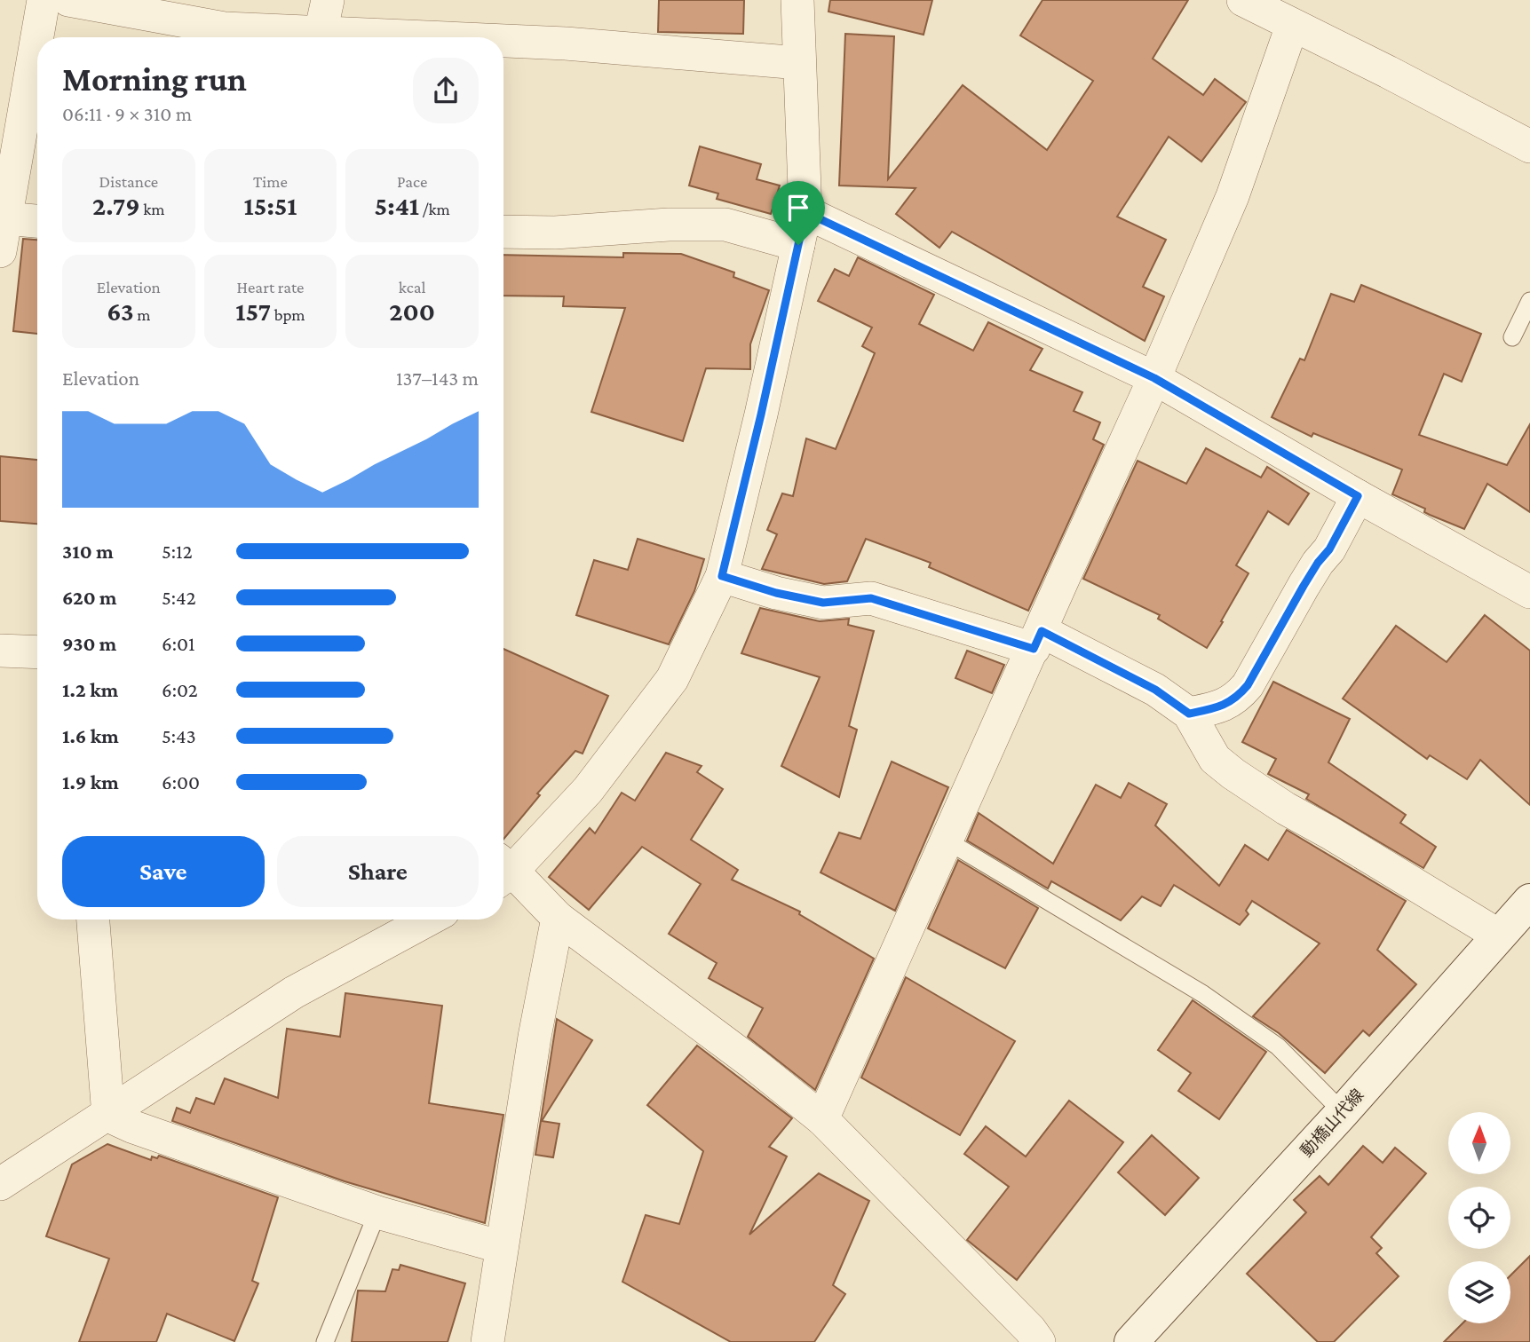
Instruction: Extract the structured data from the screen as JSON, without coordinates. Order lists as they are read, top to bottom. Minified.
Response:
{"streets":{"main road":["動橋山代線"]},"north":"top","page":{"heading":["Morning run","06:11 · 9 × 310 m"],"stats":[["Distance","2.79 km"],["Time","15:51"],["Pace","5:41 /km"],["Elevation","63 m"],["Heart rate","157 bpm"],["kcal","200"]],"chart":["Elevation","137–143 m"],"list":[{"name":"310 m","note":"5:12"},{"name":"620 m","note":"5:42"},{"name":"930 m","note":"6:01"},{"name":"1.2 km","note":"6:02"},{"name":"1.6 km","note":"5:43"},{"name":"1.9 km","note":"6:00"}],"buttons":["Save","Share"]}}
